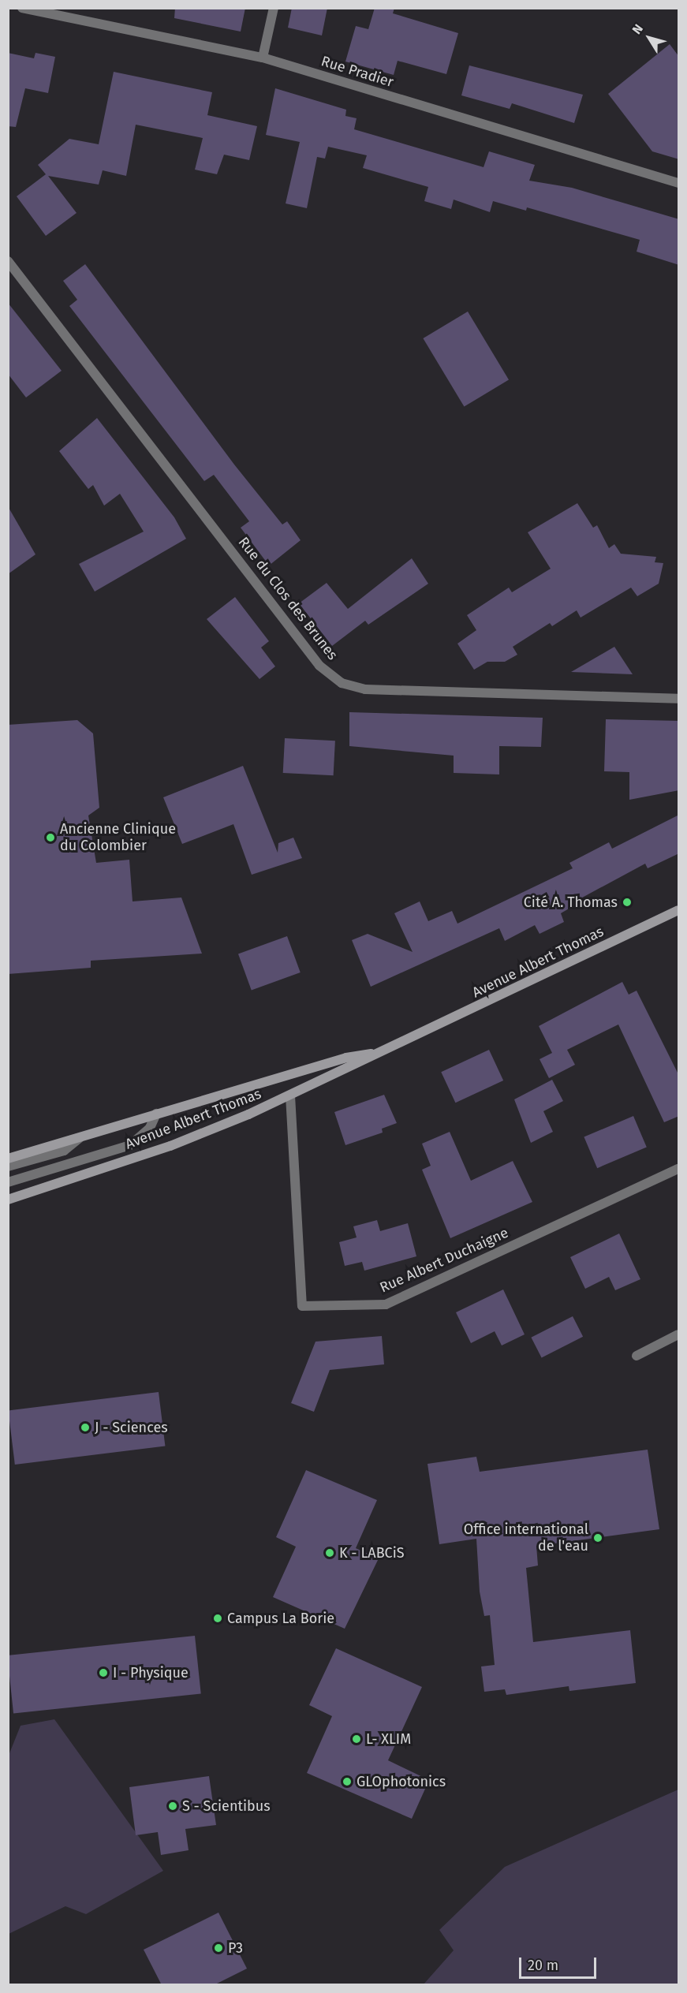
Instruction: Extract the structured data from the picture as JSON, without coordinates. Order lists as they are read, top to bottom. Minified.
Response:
{"streets":{"street":["Rue Pradier","Rue du Clos des Brunes","Avenue Albert Thomas","Rue Albert Duchaigne"]},"crossings":[["Avenue Albert Thomas","Rue Albert Duchaigne"]],"places":["Ancienne Clinique du Colombier","Cité A. Thomas","J - Sciences","Office international de l'eau","K - LABCiS","Campus La Borie","I - Physique","L- XLIM","GLOphotonics","S - Scientibus","P3"],"scale_bar":"20 m","north":"top left"}
